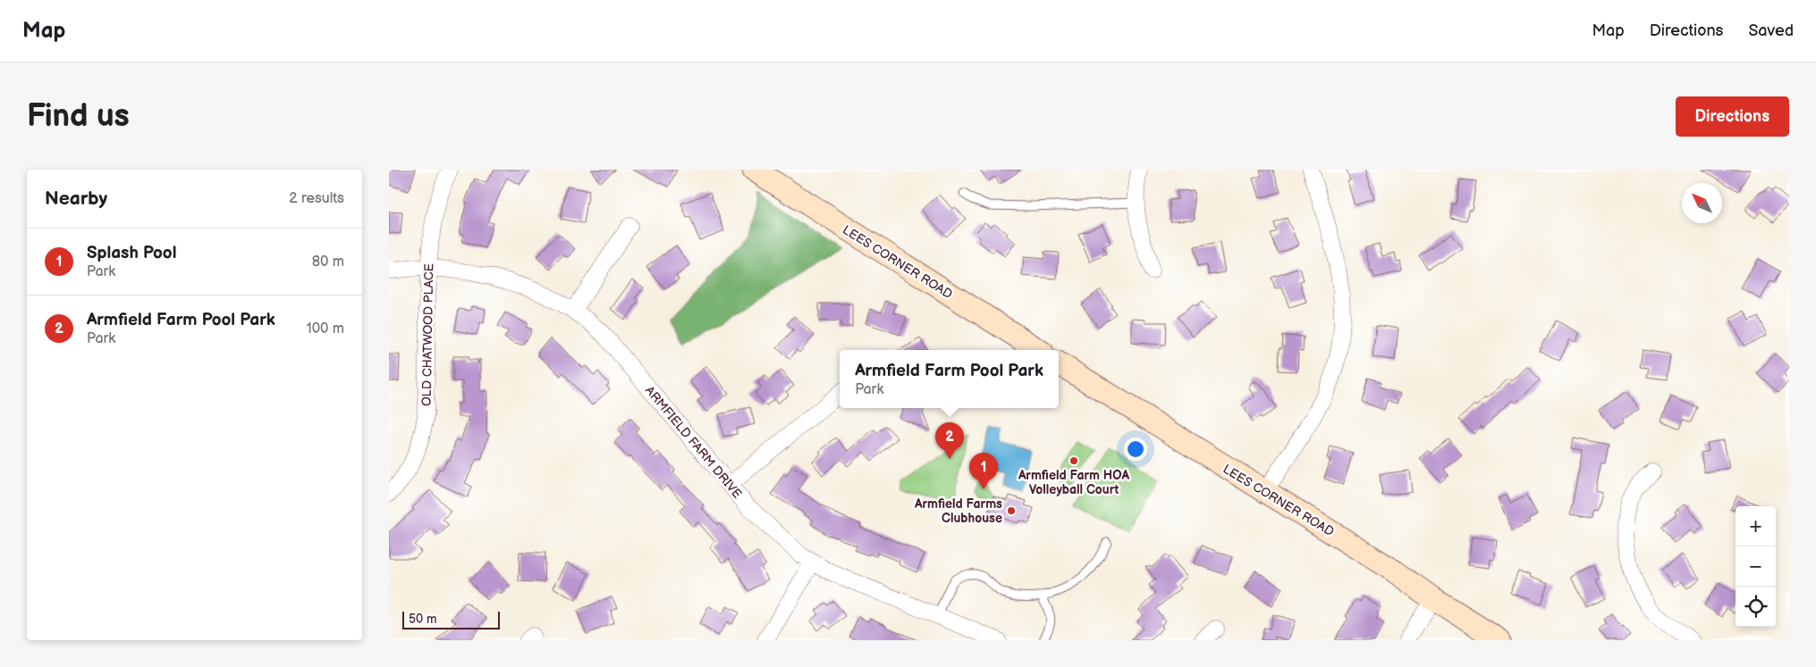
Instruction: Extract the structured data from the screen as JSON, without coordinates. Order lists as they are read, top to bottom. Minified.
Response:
{"streets":{"street":["LEES CORNER ROAD","OLD CHATWOOD PLACE","ARMFIELD FARM DRIVE"]},"crossings":[["OLD CHATWOOD PLACE","ARMFIELD FARM DRIVE"]],"places":["Armfield Farm HOA Volleyball Court","Armfield Farms Clubhouse"],"scale_bar":"50 m","north":"top left","page":{"header":"Map","nav":["Map","Directions","Saved"],"buttons":"Directions","title":"Find us","heading":["Nearby","2 results"],"list":[{"mark":"1","name":"Splash Pool","note":"Park","value":"80 m"},{"mark":"2","name":"Armfield Farm Pool Park","note":"Park","value":"100 m"}],"popup":["Armfield Farm Pool Park","Park"],"pins":["2","1"],"map_buttons":["+","−"],"scale":"50 m"}}
